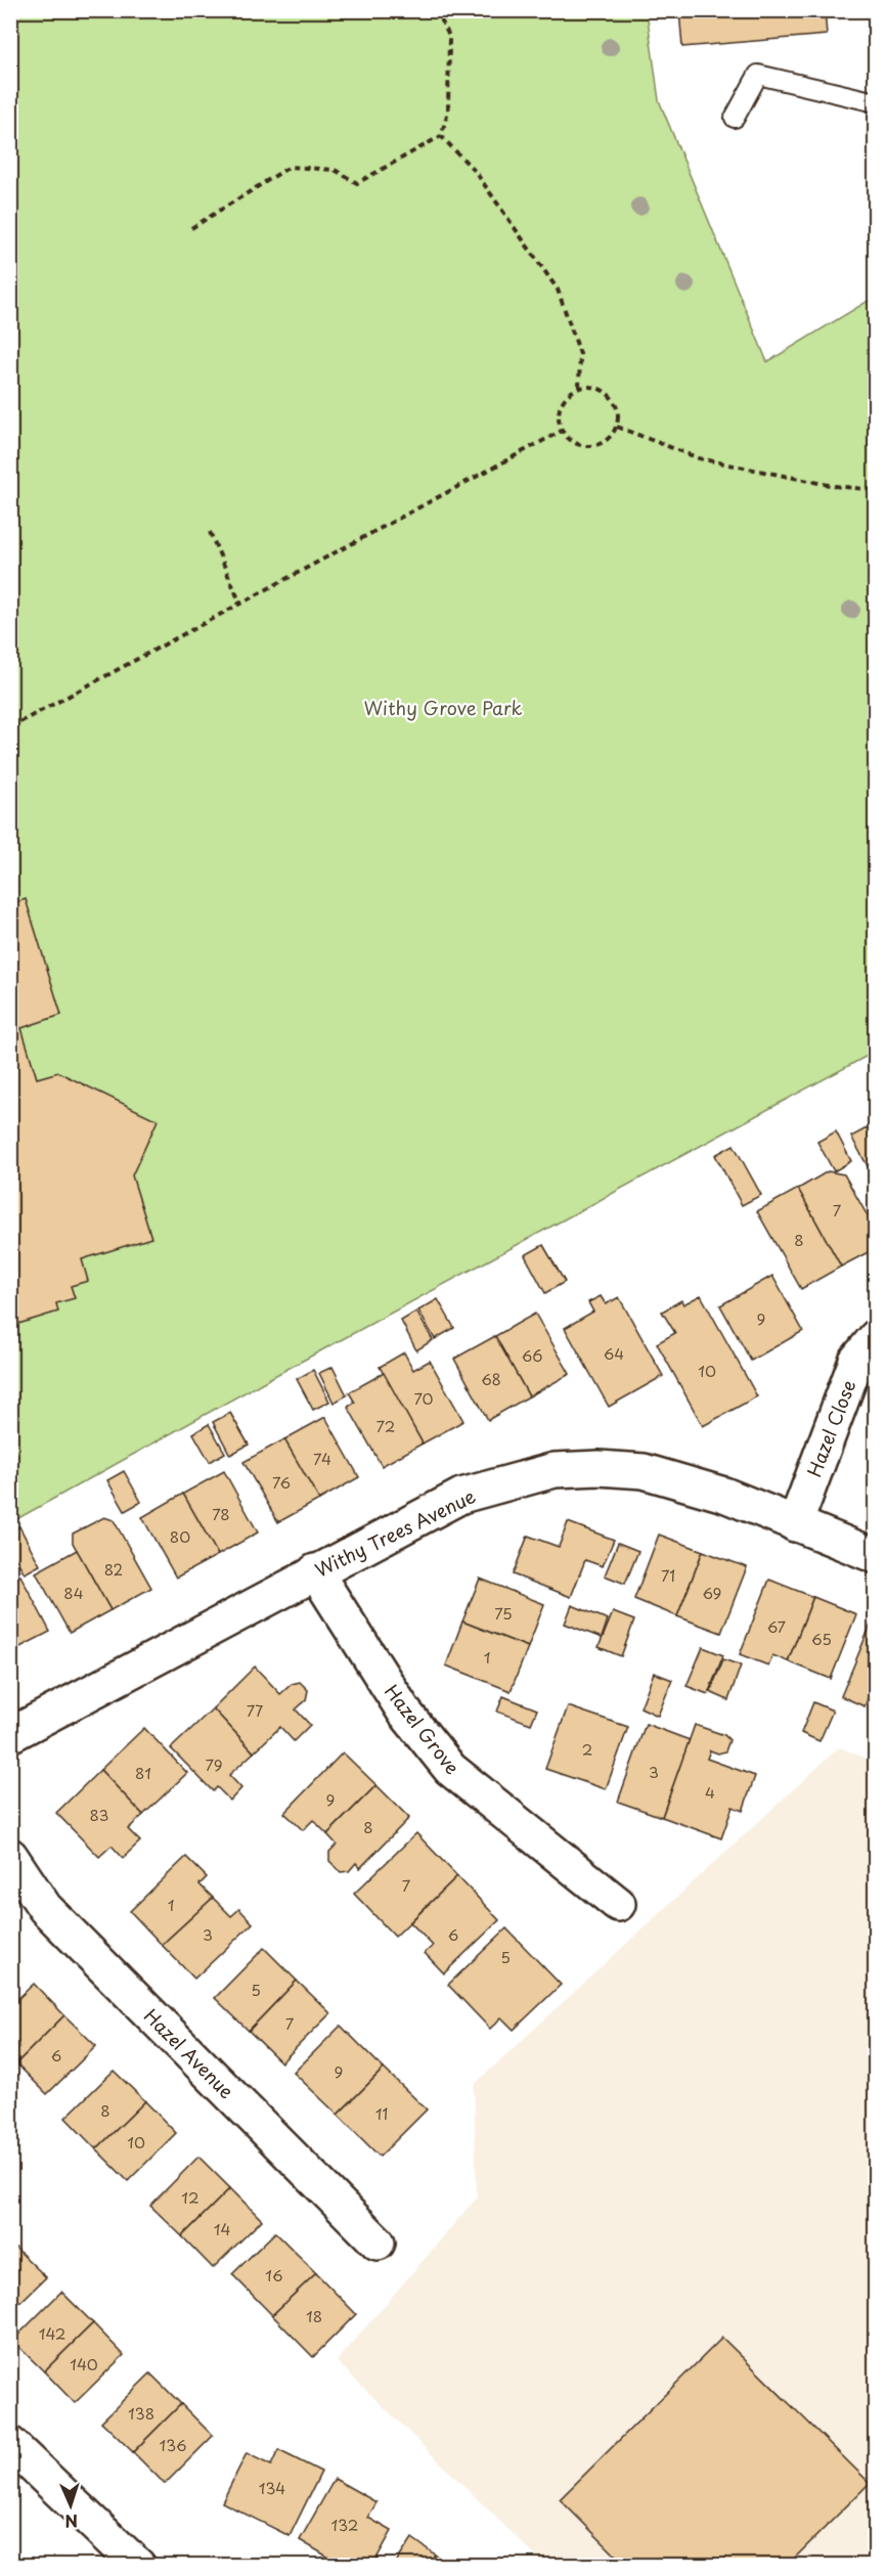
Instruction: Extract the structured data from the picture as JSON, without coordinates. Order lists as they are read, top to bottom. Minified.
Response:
{"streets":{"street":["Hazel Close","Withy Trees Avenue","Hazel Grove","Hazel Avenue"]},"crossings":[["Hazel Close","Withy Trees Avenue"],["Withy Trees Avenue","Hazel Grove"]],"parks":["Withy Grove Park"],"house_numbers":["7","8","9","64","66","10","68","70","72","74","76","78","80","82","71","84","69","75","67","65","1","77","2","79","3","81","4","9","83","8","7","1","3","6","5","5","7","6","9","8","11","10","12","14","16","18","142","140","138","136","134","132"],"north":"bottom"}
